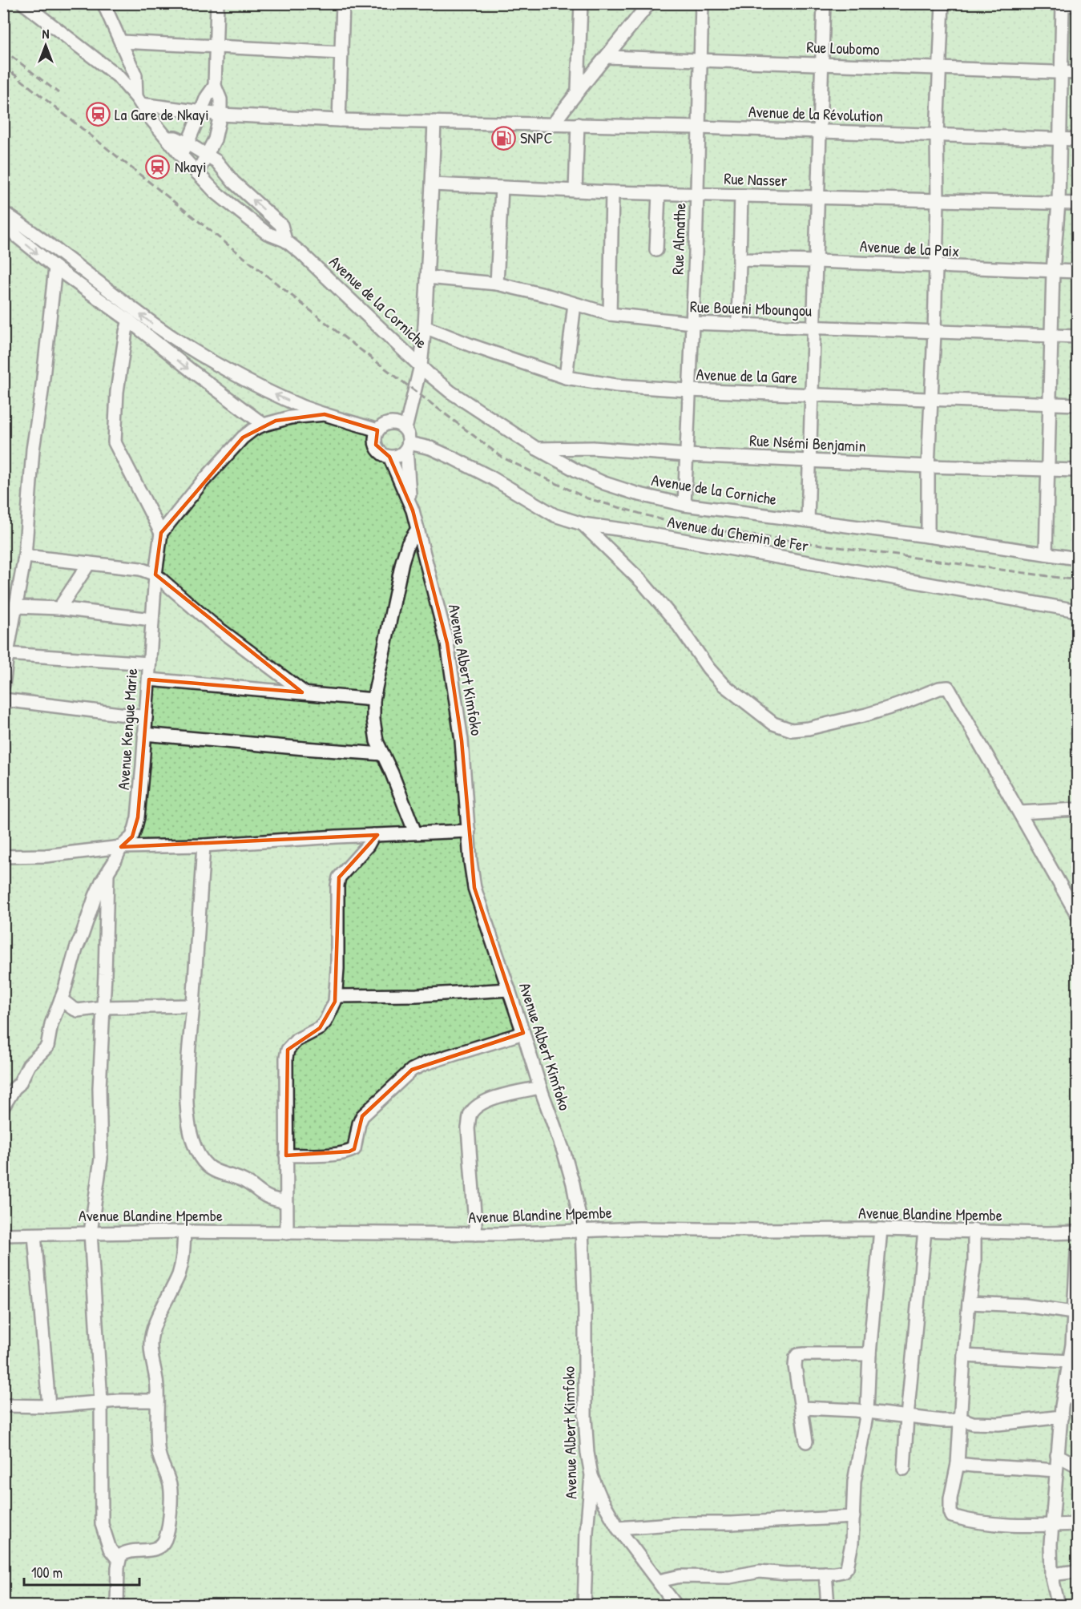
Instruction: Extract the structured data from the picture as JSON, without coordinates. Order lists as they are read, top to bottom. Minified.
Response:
{"streets":{"street":["Rue Loubomo","Avenue de la Révolution","Rue Nasser","Rue Almathe","Avenue de la Paix","Avenue de la Corniche","Rue Boueni Mboungou","Avenue de la Gare","Rue Nsémi Benjamin","Avenue du Chemin de Fer","Avenue Albert Kimfoko","Avenue Kengue Marie","Avenue Blandine Mpembe"]},"crossings":[["Rue Loubomo","Rue Almathe"],["Avenue de la Révolution","Rue Almathe"],["Avenue de la Révolution","Avenue de la Corniche"],["Rue Nasser","Rue Almathe"],["Rue Almathe","Avenue de la Corniche"],["Rue Almathe","Rue Boueni Mboungou"],["Rue Almathe","Avenue de la Gare"],["Rue Almathe","Rue Nsémi Benjamin"],["Avenue de la Corniche","Rue Nsémi Benjamin"],["Avenue du Chemin de Fer","Avenue Albert Kimfoko"],["Avenue Albert Kimfoko","Avenue Blandine Mpembe"]],"places":{"station":["La Gare de Nkayi","Nkayi"],"fuel station":["SNPC"]},"scale_bar":"100 m","north":"top"}
